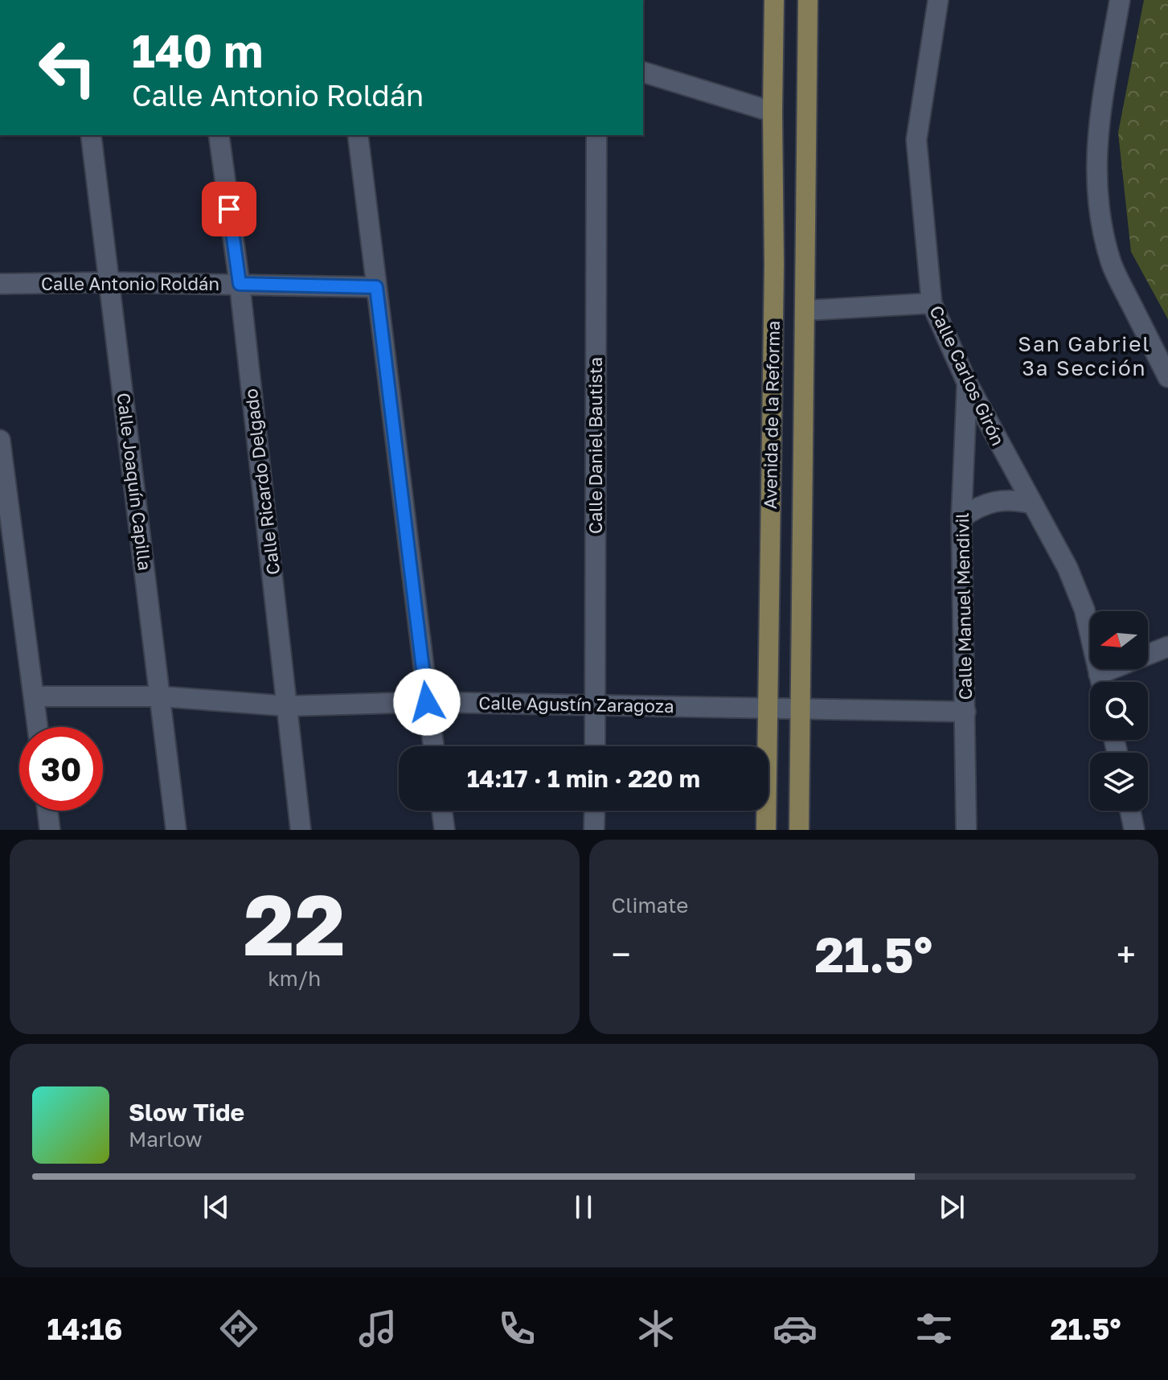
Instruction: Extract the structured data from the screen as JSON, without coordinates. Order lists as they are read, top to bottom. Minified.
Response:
{"streets":{"main road":["Avenida de la Reforma"],"street":["Calle Antonio Roldán","Calle Carlos Girón","Calle Daniel Bautista","Calle Joaquín Capilla","Calle Ricardo Delgado","Calle Manuel Mendivil","Calle Agustín Zaragoza"]},"crossings":[["Calle Antonio Roldán","Calle Joaquín Capilla"],["Calle Antonio Roldán","Calle Ricardo Delgado"],["Calle Carlos Girón","Calle Manuel Mendivil"],["Avenida de la Reforma","Calle Agustín Zaragoza"],["Calle Daniel Bautista","Calle Agustín Zaragoza"],["Calle Joaquín Capilla","Calle Agustín Zaragoza"],["Calle Ricardo Delgado","Calle Agustín Zaragoza"],["Calle Manuel Mendivil","Calle Agustín Zaragoza"]],"districts":["San Gabriel 3ª Sección"],"north":"left","page":{"turn":["140 m","Calle Antonio Roldán"],"limit":"30","trip":"14:17 · 1 min · 220 m","tile":[["22","km/h"],"Climate"],"heat":["−","21.5°","+"],"song":["Slow Tide","Marlow"],"tabs":["14:16","21.5°"]}}
